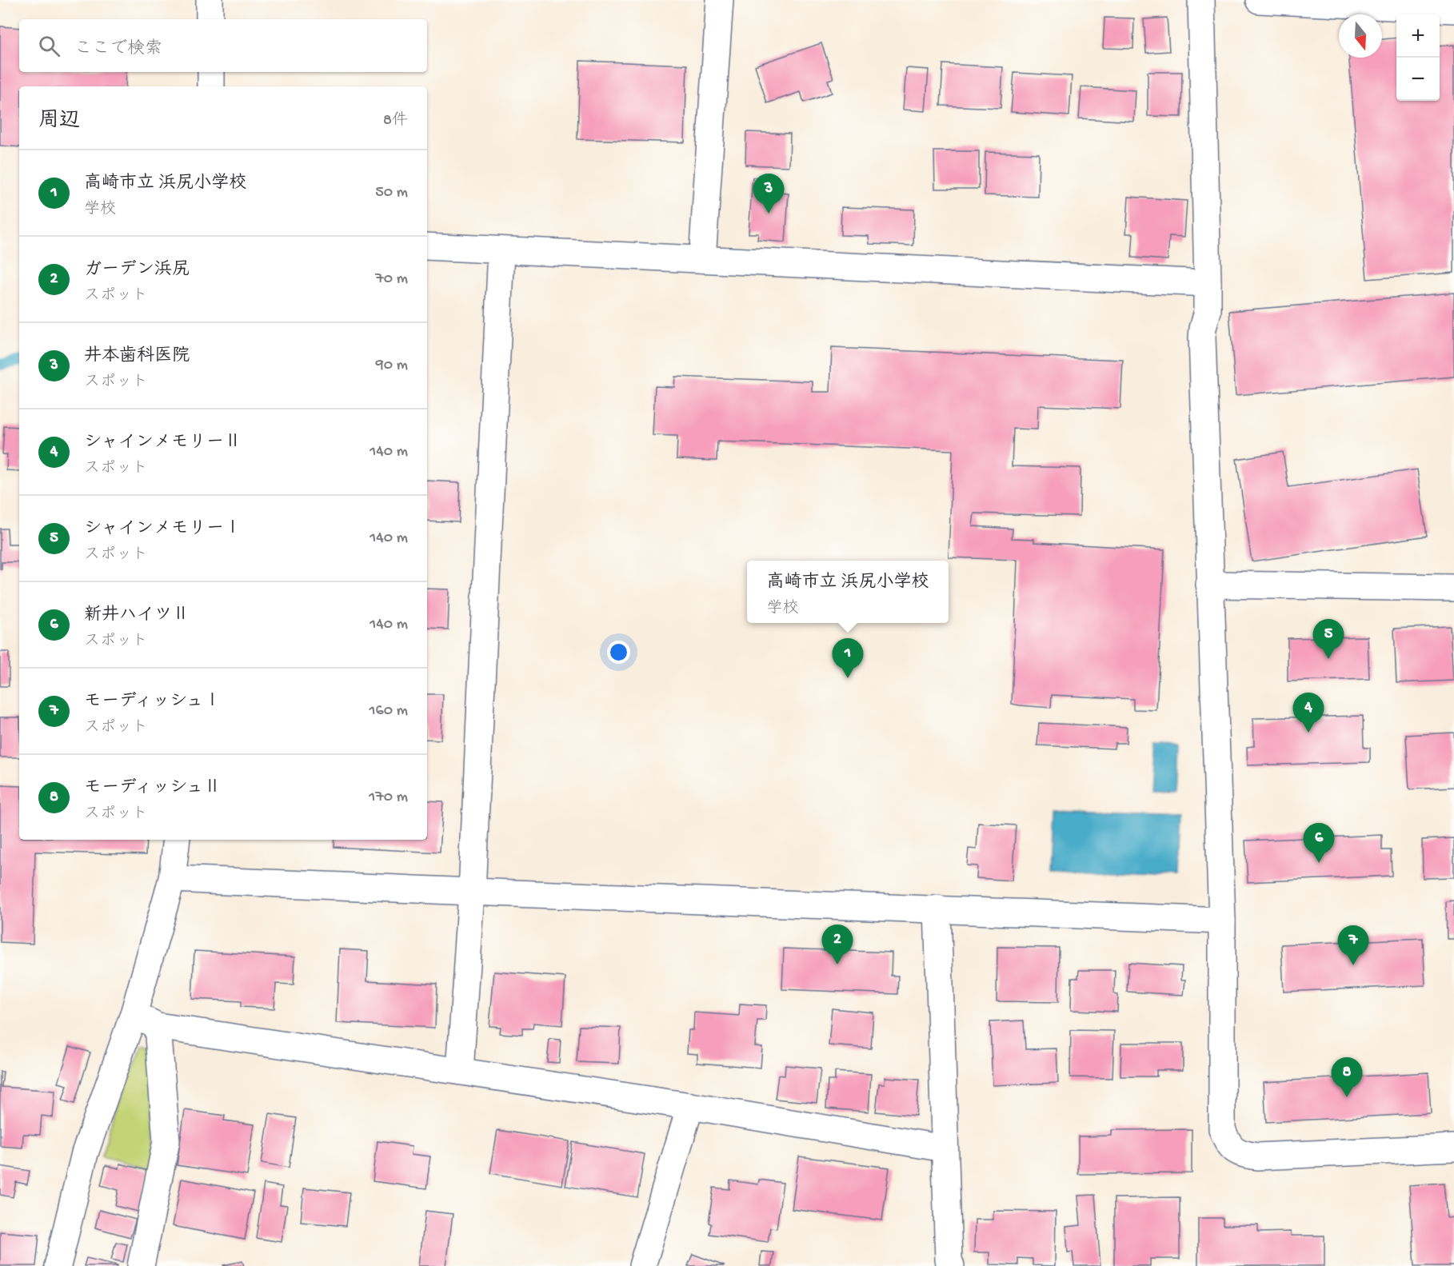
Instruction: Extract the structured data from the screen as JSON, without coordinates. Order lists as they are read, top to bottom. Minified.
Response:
{"north":"bottom","page":{"map_buttons":["+","−"],"search":"ここで検索","heading":["周辺","8件"],"list":[{"mark":"1","name":"高崎市立 浜尻小学校","note":"学校","value":"50 m"},{"mark":"2","name":"ガーデン浜尻","note":"スポット","value":"70 m"},{"mark":"3","name":"井本歯科医院","note":"スポット","value":"90 m"},{"mark":"4","name":"シャインメモリーⅡ","note":"スポット","value":"140 m"},{"mark":"5","name":"シャインメモリーⅠ","note":"スポット","value":"140 m"},{"mark":"6","name":"新井ハイツⅡ","note":"スポット","value":"140 m"},{"mark":"7","name":"モーディッシュⅠ","note":"スポット","value":"160 m"},{"mark":"8","name":"モーディッシュⅡ","note":"スポット","value":"170 m"}],"pins":["3","5","1","4","6","2","7","8"],"popup":["高崎市立 浜尻小学校","学校"]}}
